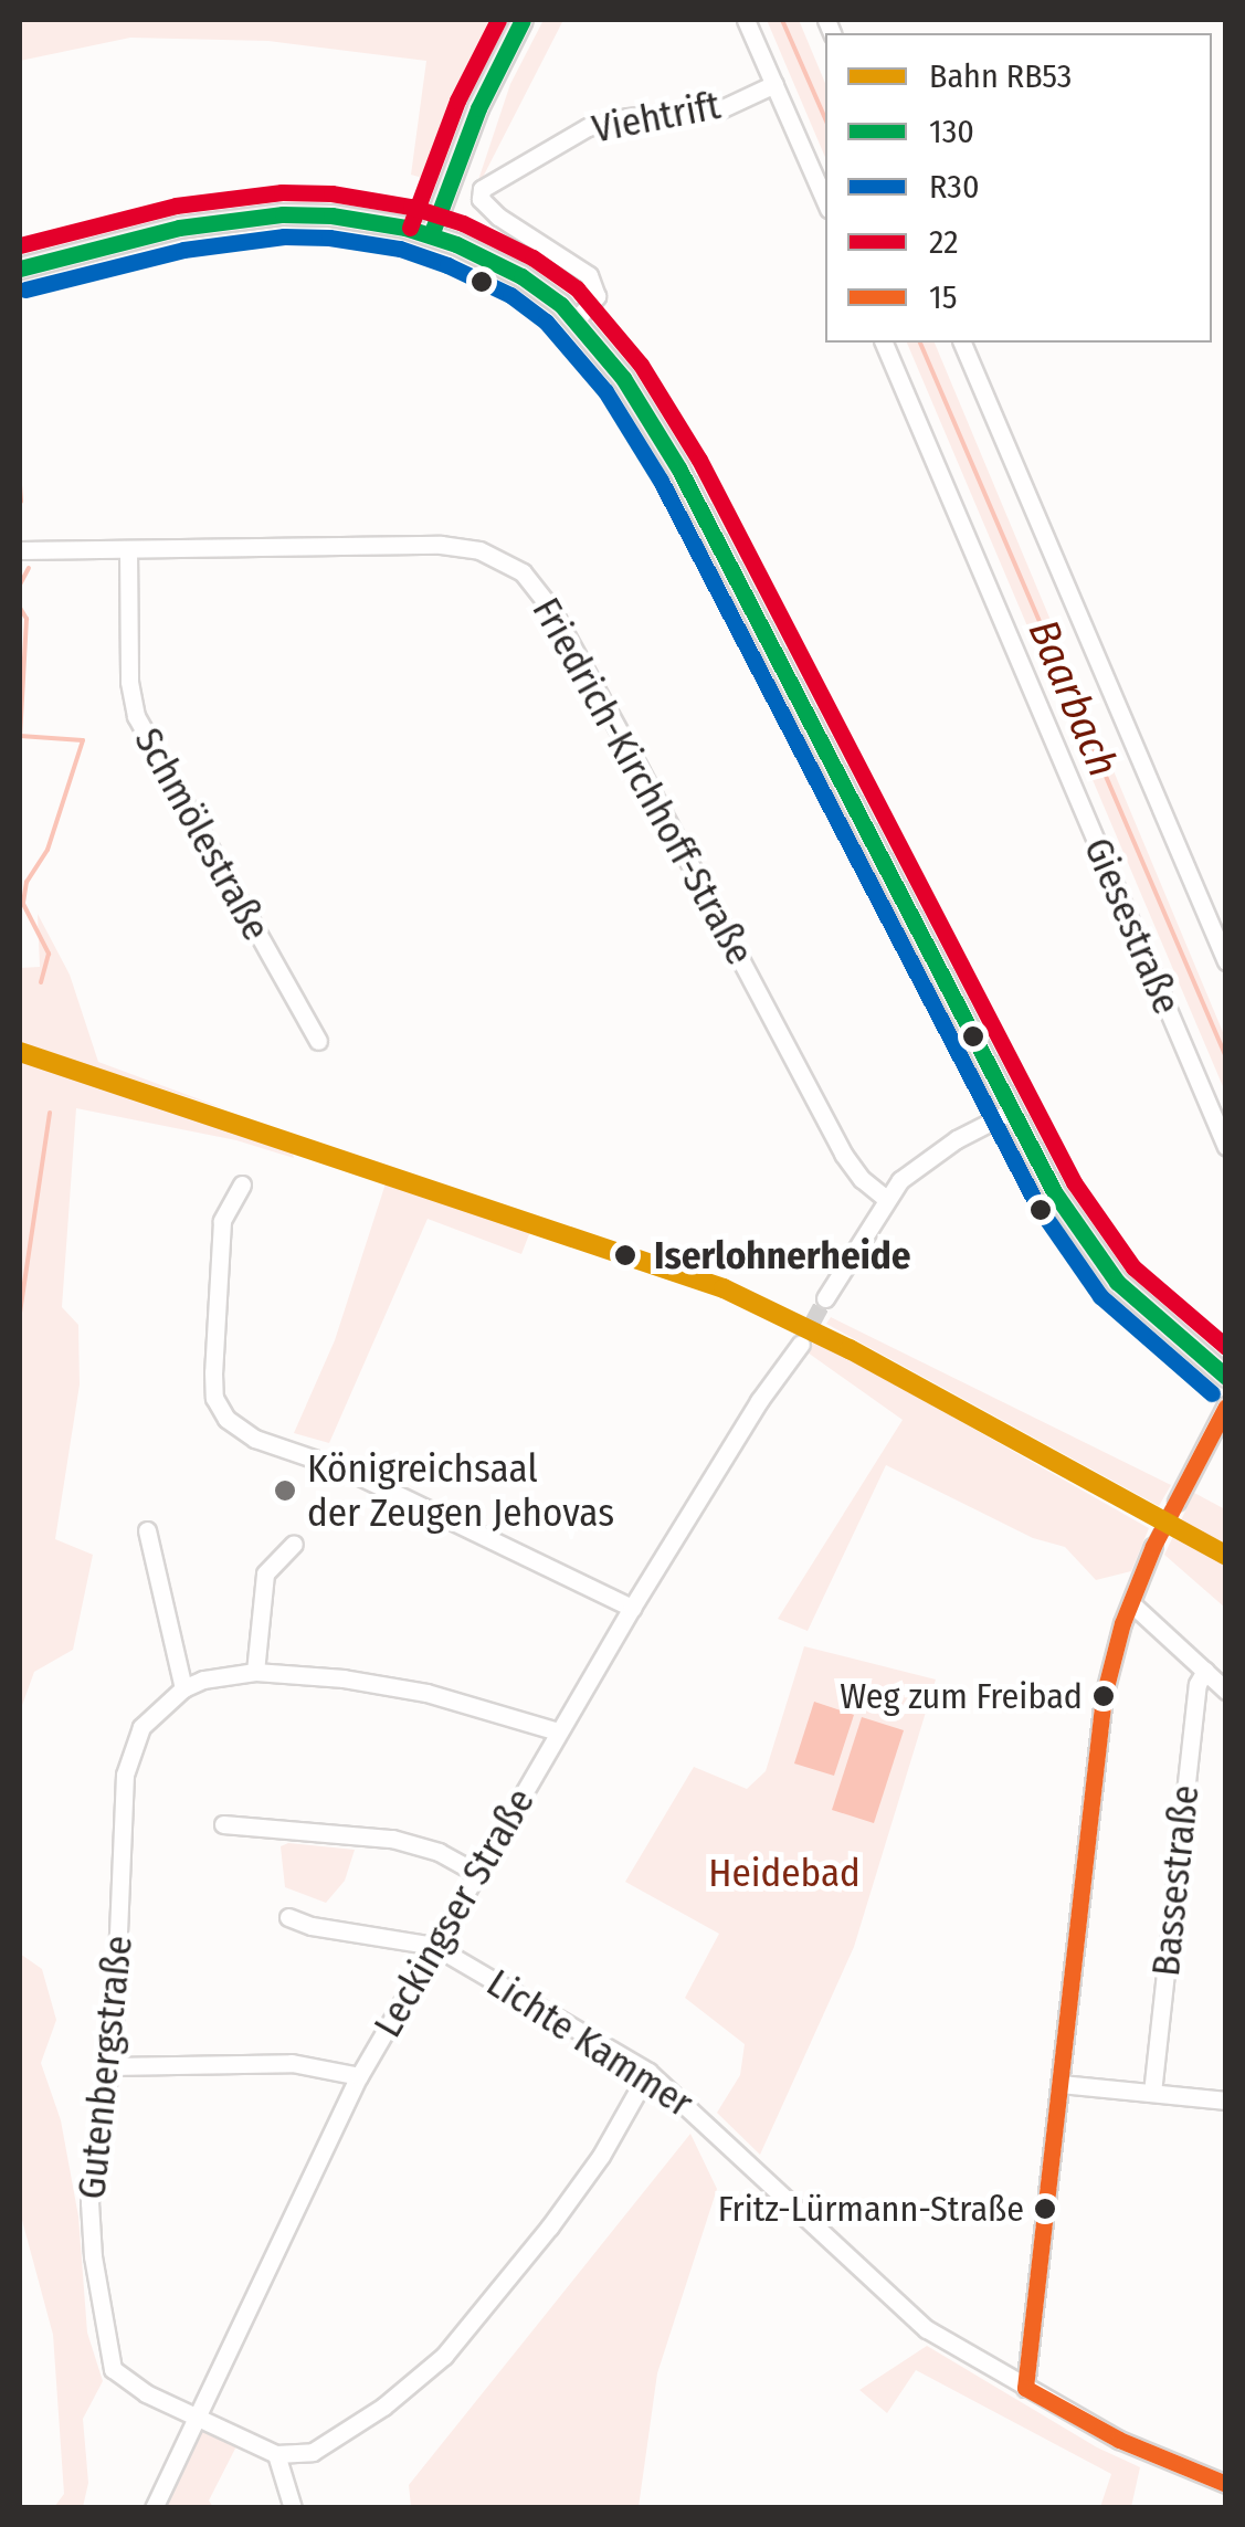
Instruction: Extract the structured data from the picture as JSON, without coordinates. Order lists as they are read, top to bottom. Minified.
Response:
{"streets":{"street":["Viehtrift","Friedrich-Kirchhoff-Straße","Schmölestraße","Giesestraße","Bassestraße","Leckingser Straße","Lichte Kammer","Gutenbergstraße"]},"crossings":[["Friedrich-Kirchhoff-Straße","Schmölestraße"],["Leckingser Straße","Lichte Kammer"],["Leckingser Straße","Gutenbergstraße"]],"water":["Baarbach"],"parks":["Heidebad"],"places":["Iserlohnerheide","Königreichsaal der Zeugen Jehovas","Weg zum Freibad","Fritz-Lürmann-Straße"],"lines":["transit line 130","transit line 22","transit line R30","rail line RB53","transit line 15"],"legend":["Bahn RB53","130","R30","22","15"]}
